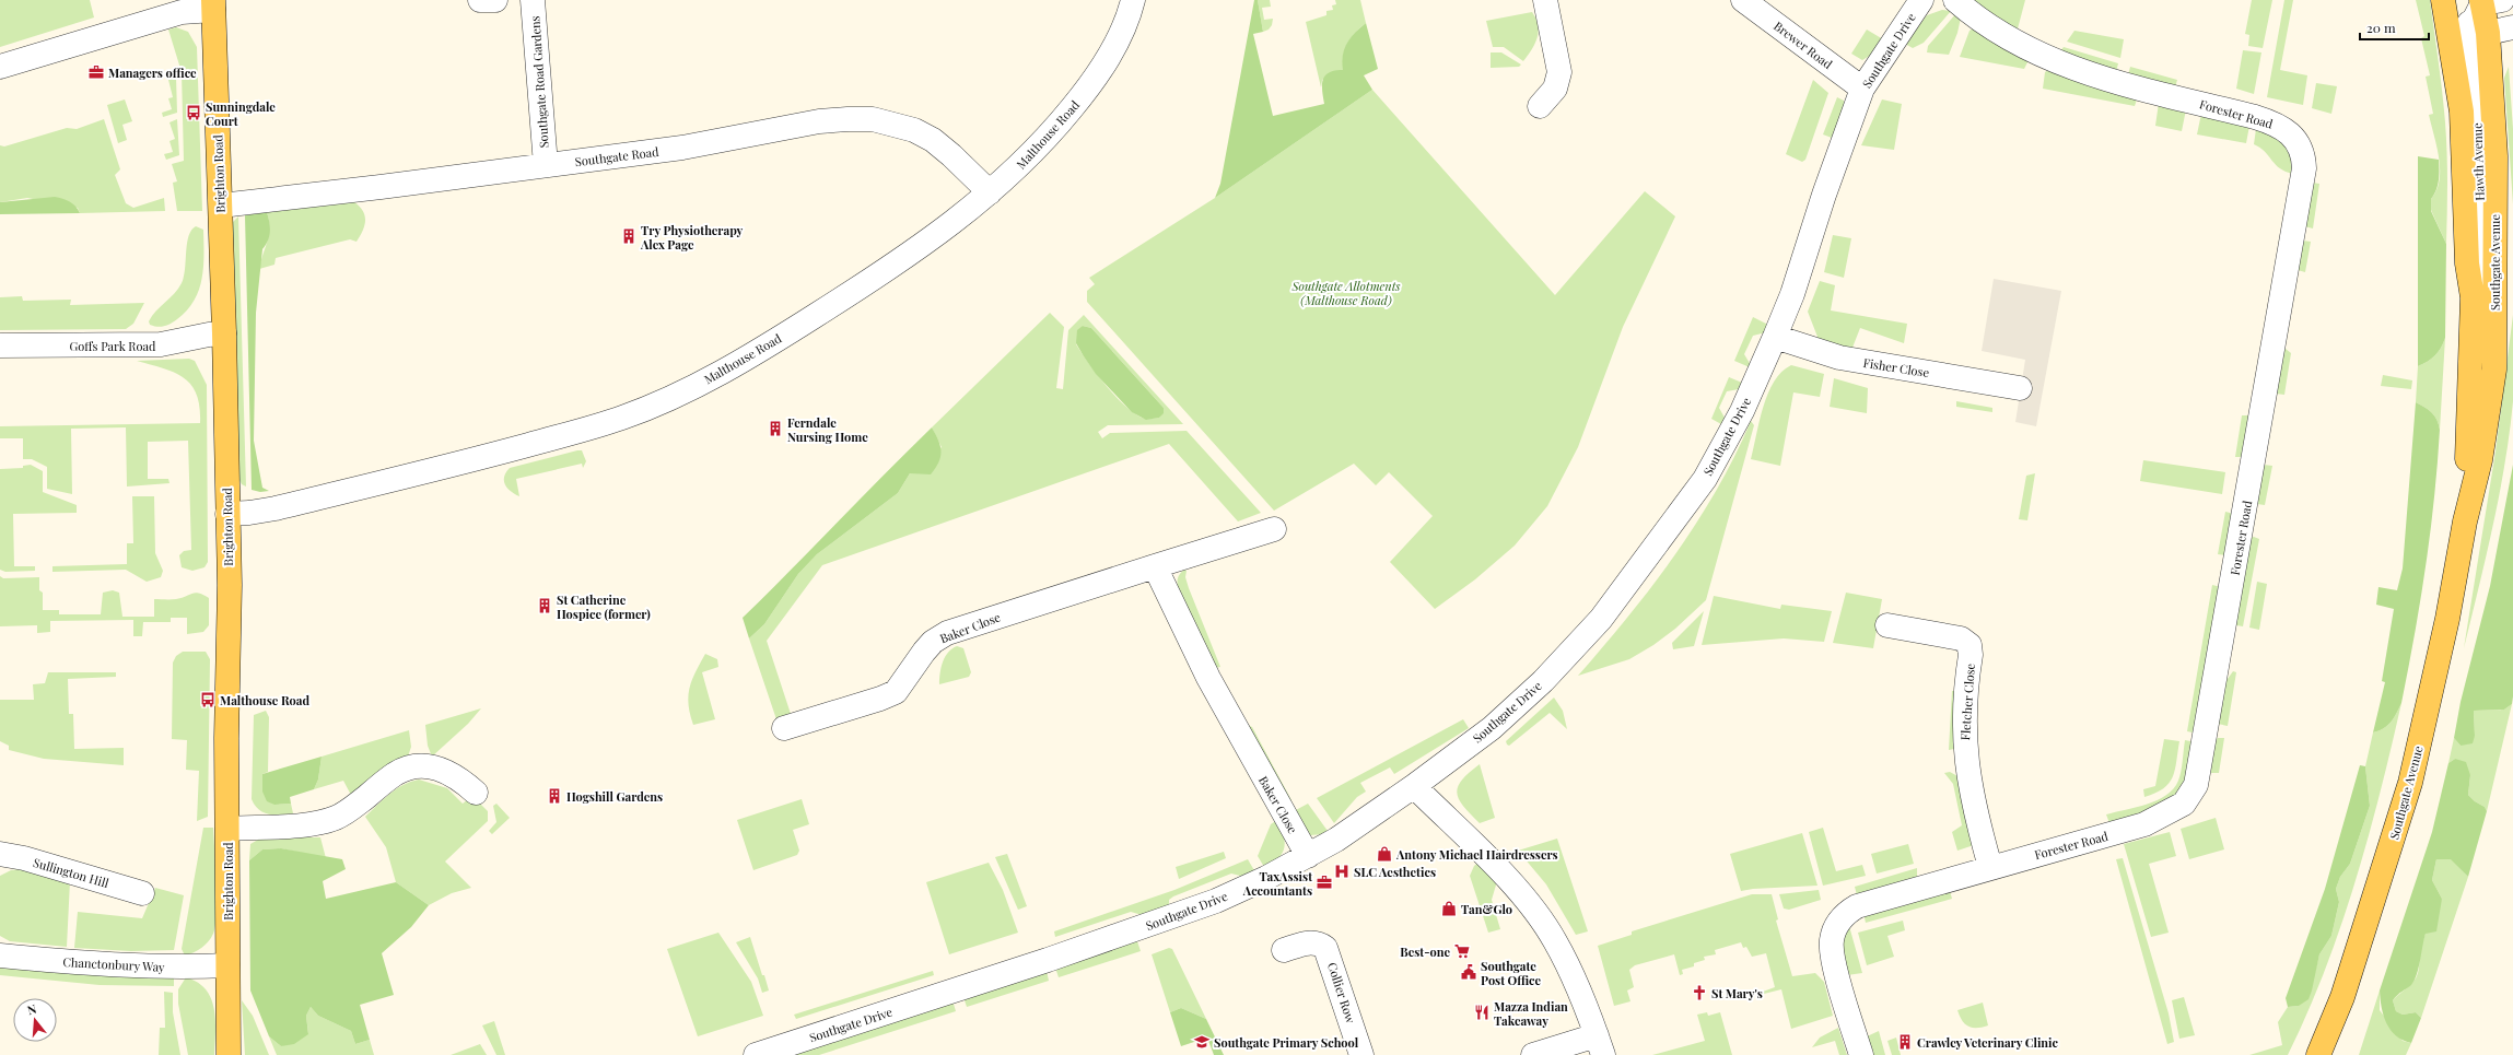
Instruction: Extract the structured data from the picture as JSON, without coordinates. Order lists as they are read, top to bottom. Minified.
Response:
{"streets":{"main road":["Brighton Road","Southgate Avenue"],"street":["Brewer Road","Southgate Drive","Southgate Road Gardens","Forester Road","Malthouse Road","Southgate Road","Hawth Avenue","Goffs Park Road","Fisher Close","Baker Close","Fletcher Close","Sullington Hill","Chanctonbury Way","Collier Row"]},"crossings":[["Brewer Road","Southgate Drive"],["Southgate Drive","Fisher Close"],["Southgate Drive","Baker Close"],["Southgate Road Gardens","Southgate Road"],["Forester Road","Fletcher Close"],["Malthouse Road","Southgate Road"],["Malthouse Road","Brighton Road"],["Southgate Road","Brighton Road"],["Hawth Avenue","Southgate Avenue"],["Brighton Road","Goffs Park Road"],["Brighton Road","Chanctonbury Way"]],"parks":["Southgate Allotments (Malthouse Road)"],"places":{"office":["Managers office","TaxAssist Accountants"],"bus stop":["Sunningdale Court","Malthouse Road"],"building":["Try Physiotherapy Alex Page","Ferndale Nursing Home","St Catherine Hospice (former)","Hogshill Gardens","Crawley Veterinary Clinic"],"shop":["Antony Michael Hairdressers","Tan&Glo"],"hospital":["SLC Aesthetics"],"supermarket":["Best-one"],"public building":["Southgate Post Office"],"church":["St Mary's"],"restaurant":["Mazza Indian Takeaway"],"school or university":["Southgate Primary School"]},"scale_bar":"20 m","north":"top"}
